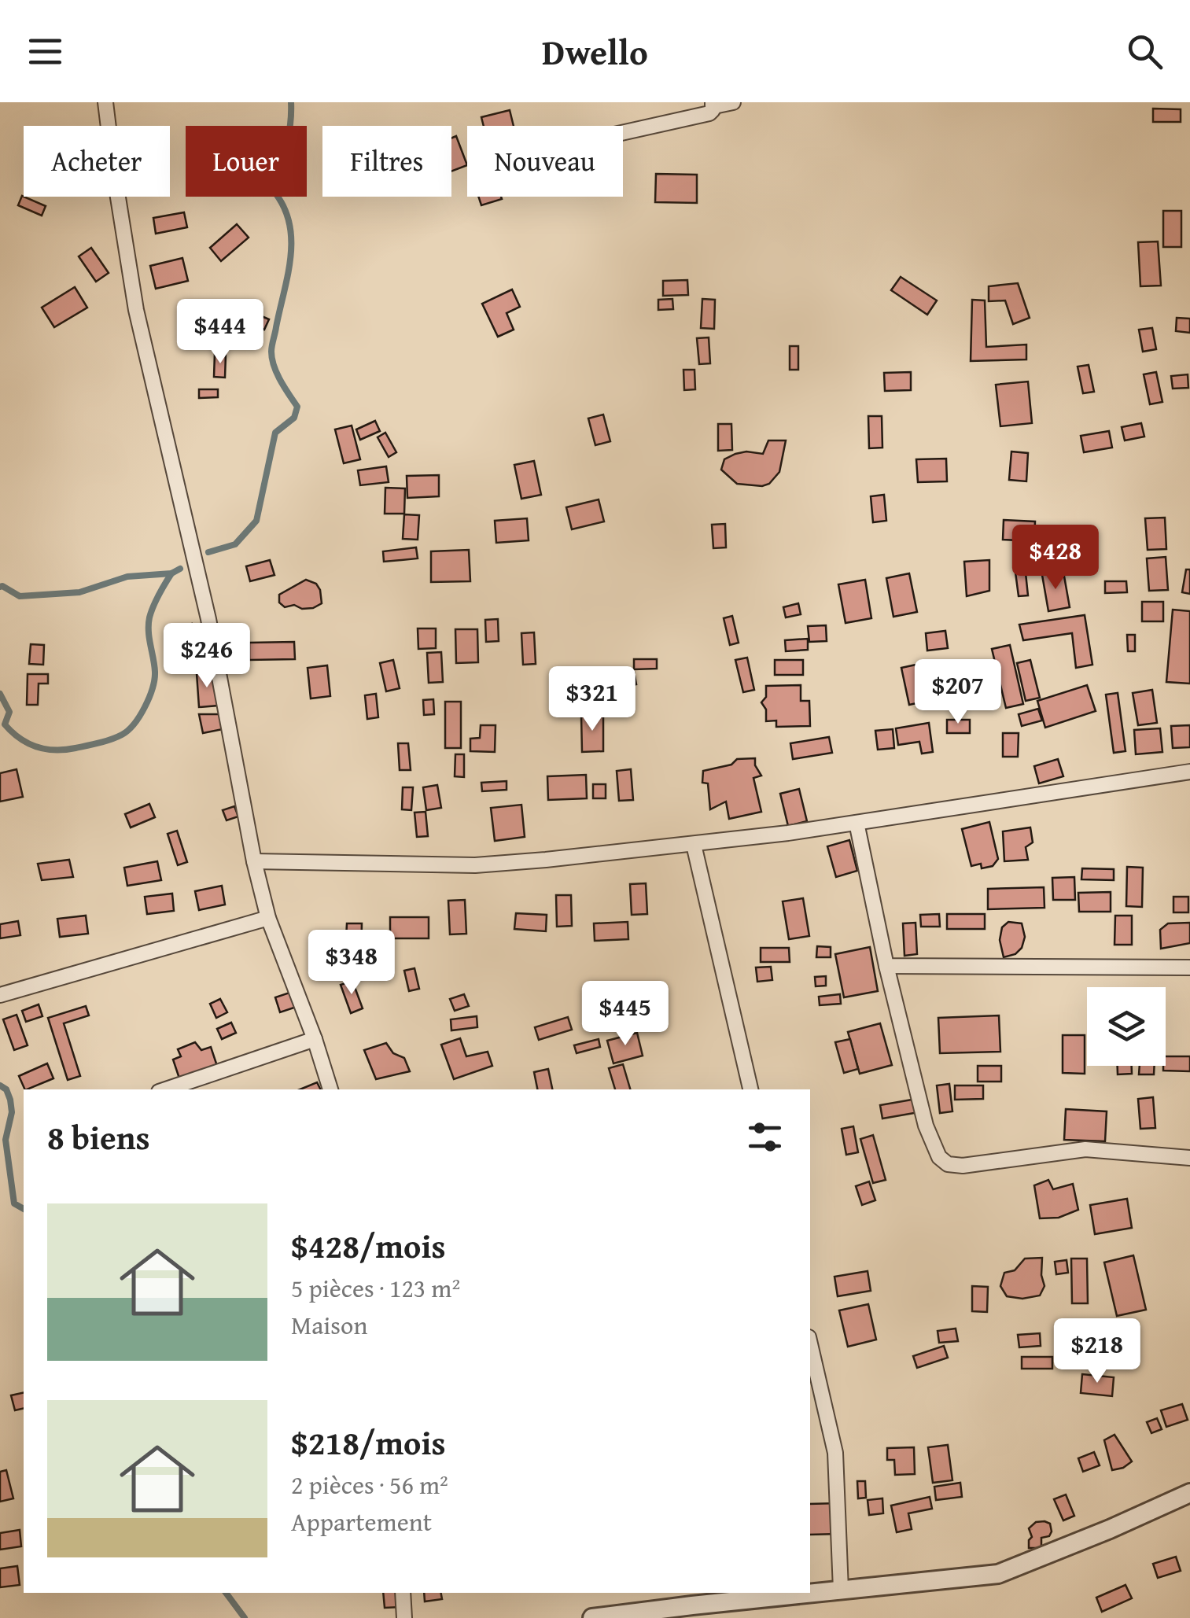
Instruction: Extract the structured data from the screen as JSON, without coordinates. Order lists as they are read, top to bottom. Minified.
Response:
{"page":{"header":"Dwello","chip":["Acheter","Louer","Filtres","Nouveau"],"price":["$444","$428","$246","$207","$321","$348","$445","$218"],"heading":"8 biens","list":[{"name":"$428/mois","note":"5 pièces · 123 m² · Maison"},{"name":"$218/mois","note":"2 pièces · 56 m² · Appartement"}]}}
